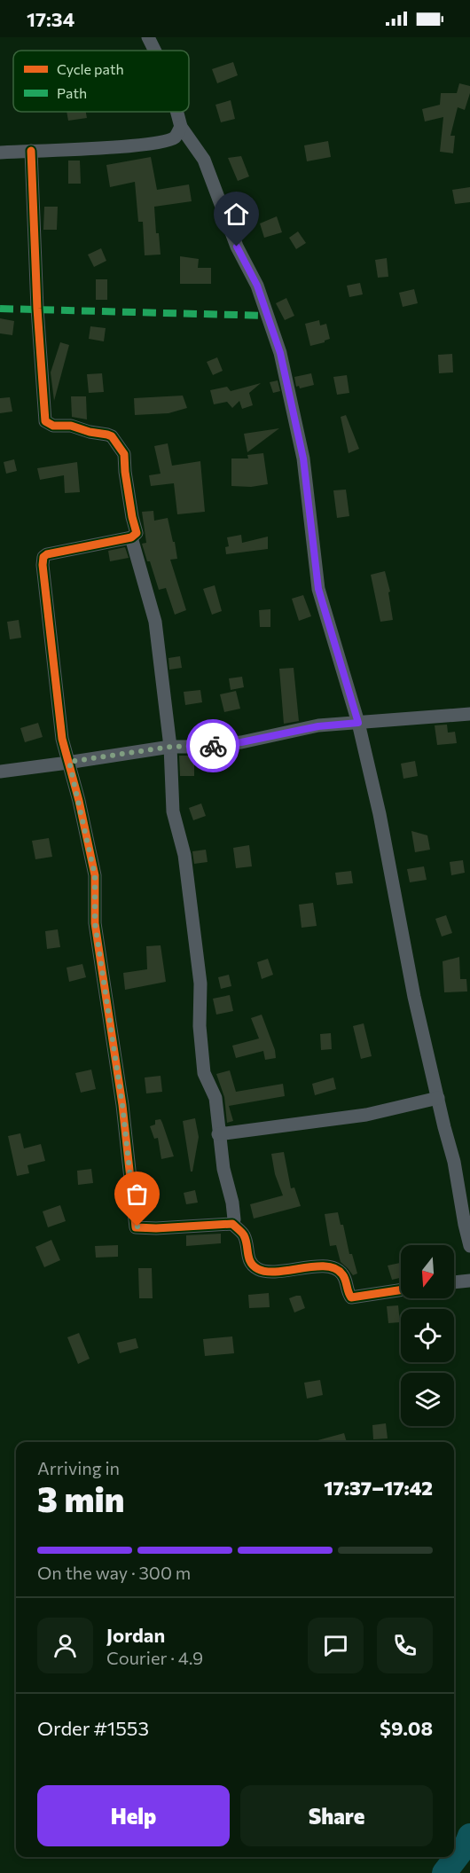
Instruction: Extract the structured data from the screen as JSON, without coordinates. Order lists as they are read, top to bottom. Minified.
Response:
{"legend":["Cycle path","Path"],"north":"bottom","page":{"status":"17:34","heading":["3 min","Arriving in","17:37–17:42"],"panel":["Jordan","Courier · 4.9","Order #1553","$9.08"],"bar":"On the way · 300 m","buttons":["Help","Share"]}}
